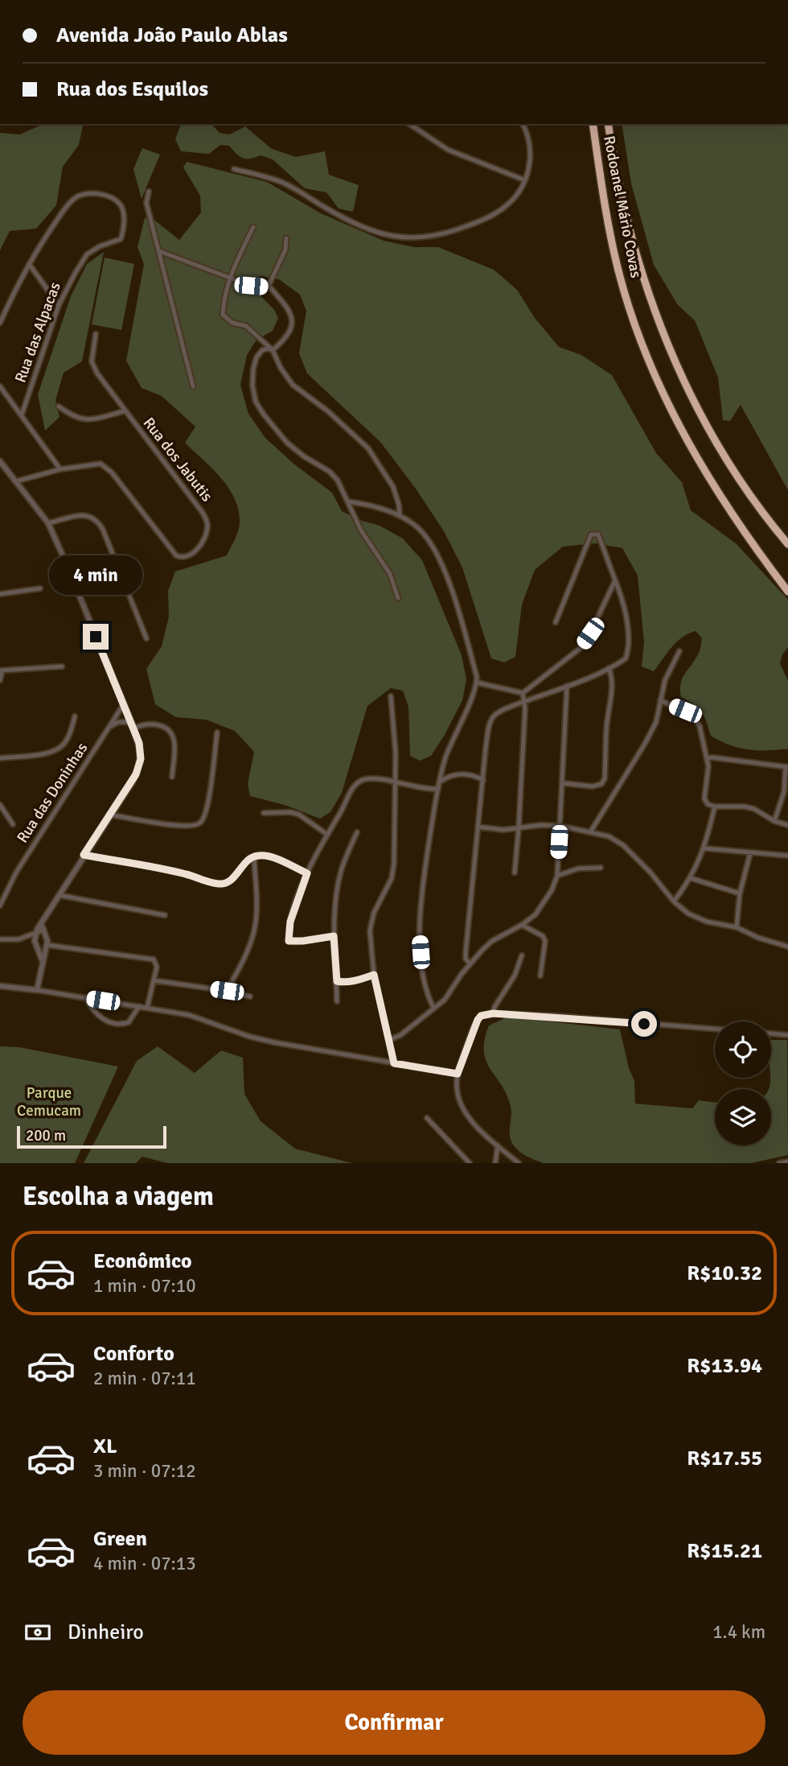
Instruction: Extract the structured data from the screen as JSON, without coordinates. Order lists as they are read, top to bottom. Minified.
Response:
{"streets":{"highway":["Rodoanel Mário Covas"],"street":["Rua das Alpacas","Rua dos Jabutis","Rua das Doninhas"]},"parks":["Parque Cemucam"],"scale_bar":"200 m","page":{"banner":["Avenida João Paulo Ablas","Rua dos Esquilos"],"bubble":"4 min","scale":"200 m","heading":"Escolha a viagem","list":[{"name":"Econômico","note":"1 min · 07:10","value":"R$10.32"},{"name":"Conforto","note":"2 min · 07:11","value":"R$13.94"},{"name":"XL","note":"3 min · 07:12","value":"R$17.55"},{"name":"Green","note":"4 min · 07:13","value":"R$15.21"}],"pay":["Dinheiro","1.4 km"],"buttons":"Confirmar"}}
